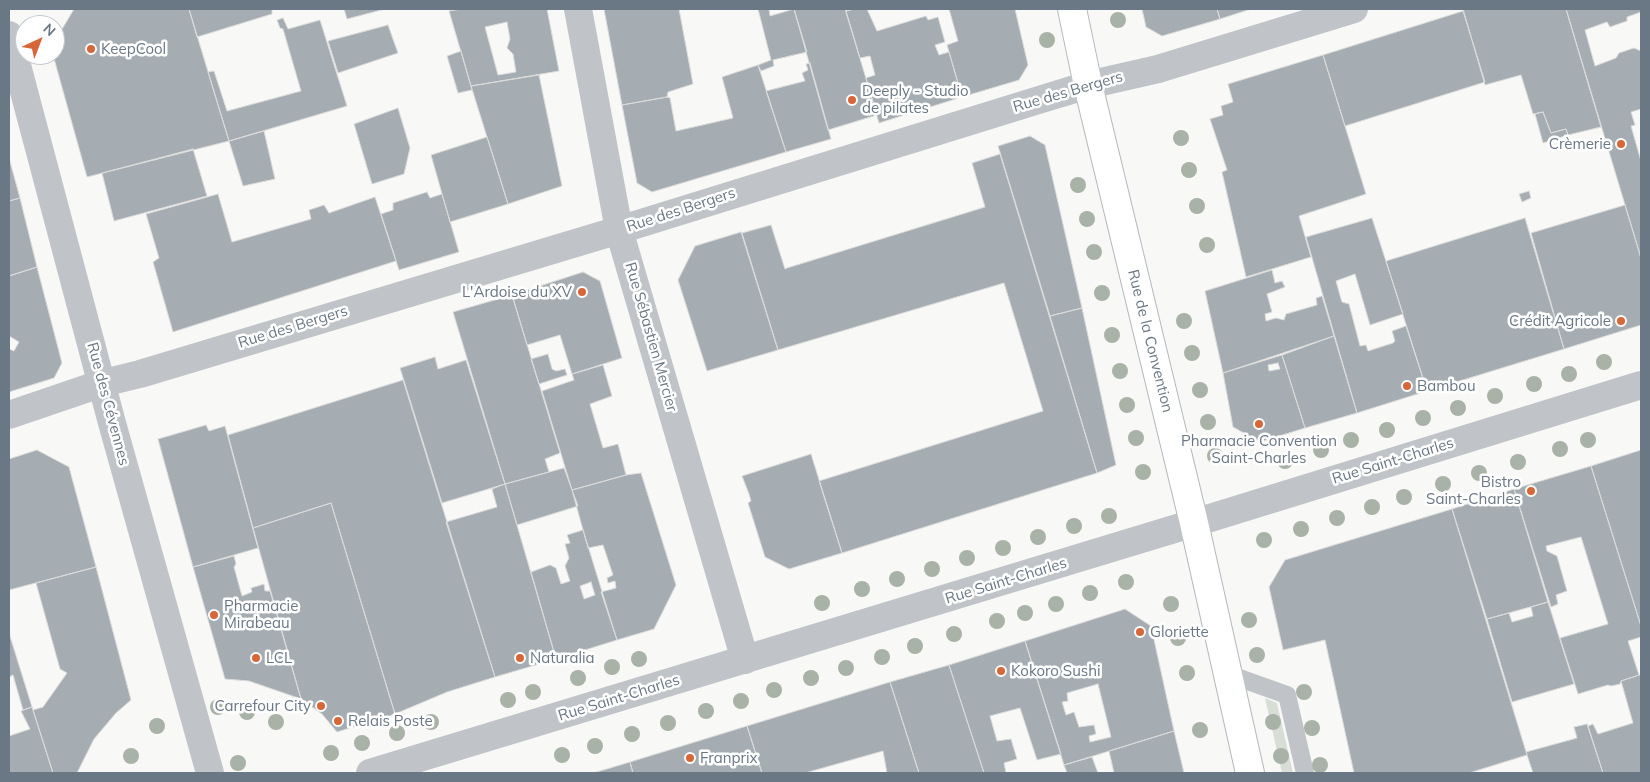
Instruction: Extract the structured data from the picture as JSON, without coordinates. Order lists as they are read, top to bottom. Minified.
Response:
{"streets":{"main road":["Rue de la Convention"],"street":["Rue des Bergers","Rue Sébastien Mercier","Rue des Cévennes","Rue Saint-Charles"]},"crossings":[["Rue des Bergers","Rue Sébastien Mercier"],["Rue des Bergers","Rue de la Convention"],["Rue des Bergers","Rue des Cévennes"],["Rue Sébastien Mercier","Rue Saint-Charles"],["Rue de la Convention","Rue Saint-Charles"]],"places":["KeepCool","Deeply - Studio de pilates","Crèmerie","L'Ardoise du XV","Crédit Agricole","Bambou","Pharmacie Convention Saint-Charles","Bistro Saint-Charles","Pharmacie Mirabeau","Gloriette","LCL","Naturalia","Kokoro Sushi","Carrefour City","Relais Poste","Franprix"],"north":"top right"}
